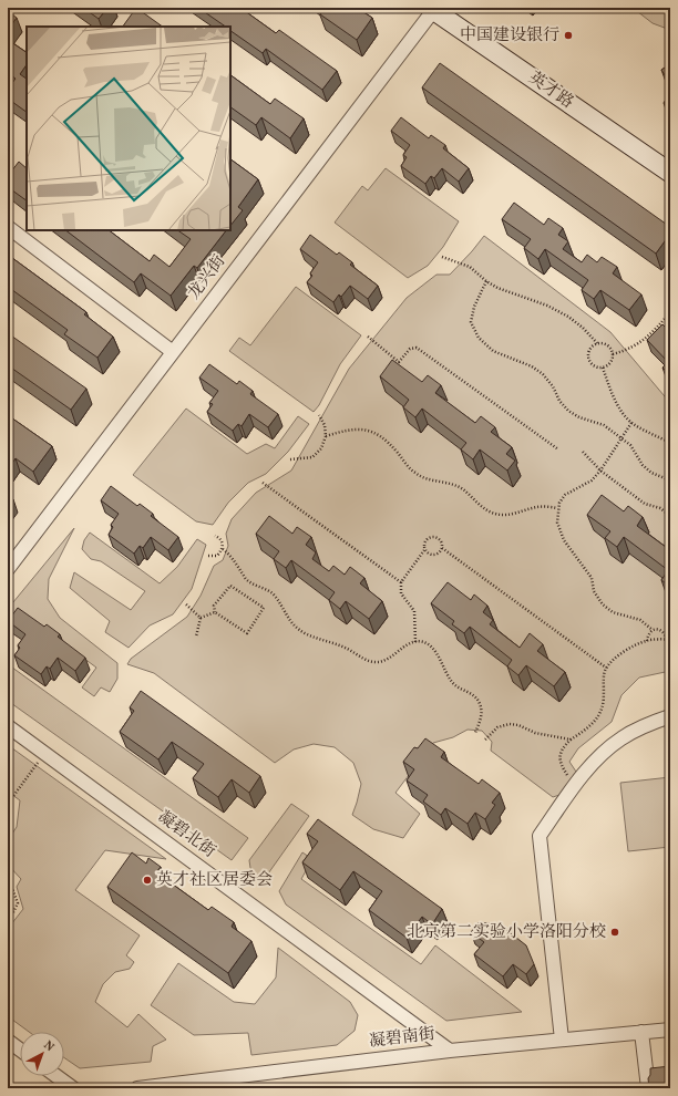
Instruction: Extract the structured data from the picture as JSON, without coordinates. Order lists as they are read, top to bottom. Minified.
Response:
{"streets":{"main road":["英才路"],"street":["龙兴街","凝碧北街","凝碧南街"]},"crossings":[["英才路","龙兴街"],["凝碧北街","凝碧南街"]],"places":["中国建设银行","英才社区居委会","北京第二实验小学洛阳分校"],"north":"top right"}
